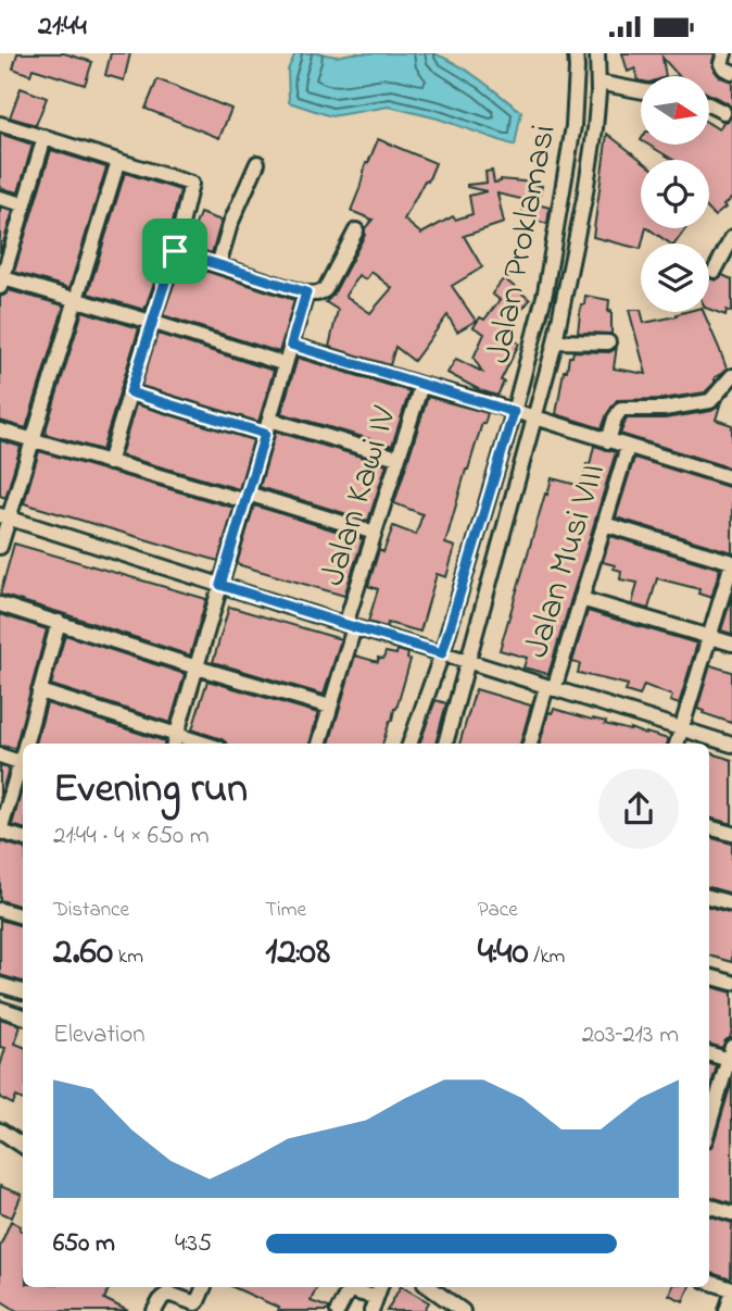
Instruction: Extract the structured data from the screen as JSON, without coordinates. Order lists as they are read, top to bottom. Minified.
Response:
{"streets":{"street":["Jalan Proklamasi","Jalan Kawi IV","Jalan Musi VIII"]},"north":"right","page":{"status":"21:44","heading":["Evening run","21:44 · 4 × 650 m"],"stats":[["Distance","2.60 km"],["Time","12:08"],["Pace","4:40 /km"]],"chart":["Elevation","203–213 m"],"list":[{"name":"650 m","note":"4:35"}]}}
